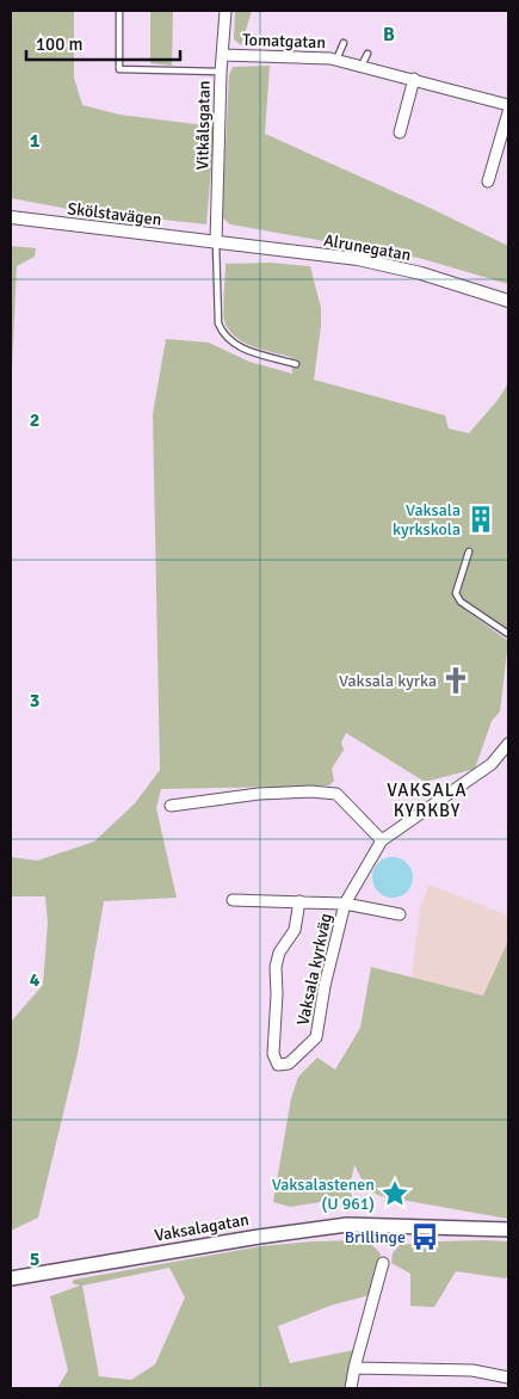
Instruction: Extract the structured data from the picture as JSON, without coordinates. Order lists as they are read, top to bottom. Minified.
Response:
{"streets":{"main road":["Vaksalagatan"],"street":["Tomatgatan","Vitkålsgatan","Skölstavägen","Alrunegatan","Vaksala kyrkväg"]},"crossings":[["Tomatgatan","Vitkålsgatan"],["Vitkålsgatan","Skölstavägen"],["Vitkålsgatan","Alrunegatan"],["Skölstavägen","Alrunegatan"]],"districts":["VAKSALA KYRKBY"],"places":{"building":["Vaksala kyrkskola"],"church":["Vaksala kyrka"],"place":["Vaksalastenen (U 961)"],"bus stop":["Brillinge"]},"scale_bar":"100 m","grid":{"columns":["B"],"rows":["1","2","3","4","5"]}}
